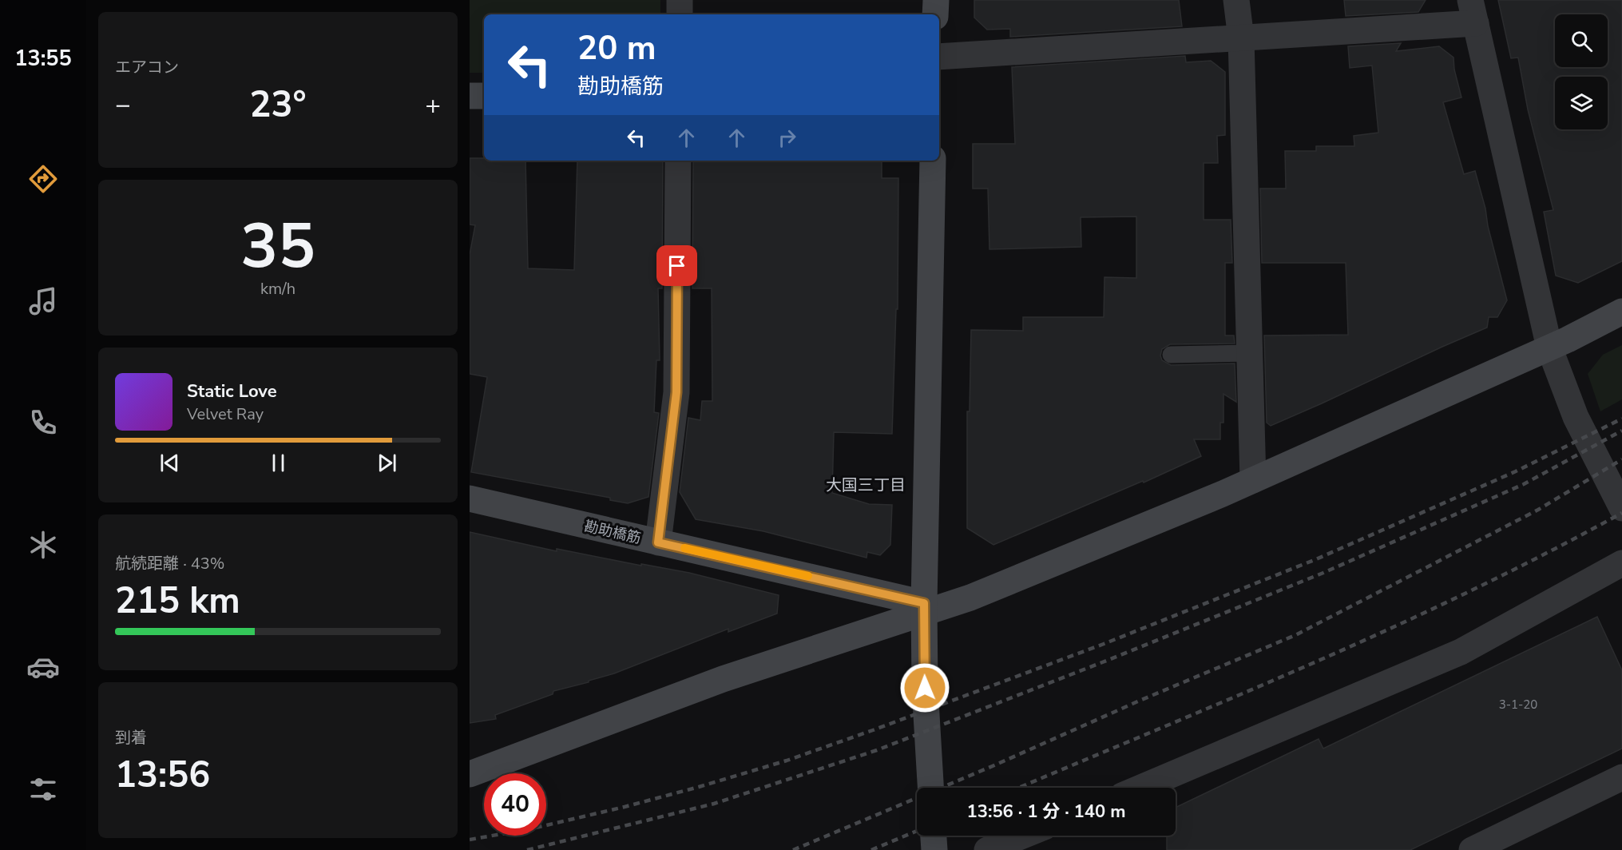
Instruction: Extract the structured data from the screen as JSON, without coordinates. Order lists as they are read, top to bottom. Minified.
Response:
{"streets":{"street":["勘助橋筋"]},"districts":["大国三丁目"],"house_numbers":["3-1-20"],"page":{"tabs":"13:55","tile":["エアコン",["35","km/h"],["航続距離 · 43%","215 km"],["到着","13:56"]],"turn":["20 m","勘助橋筋"],"heat":["−","23°","+"],"song":["Static Love","Velvet Ray"],"limit":"40","trip":"13:56 · 1 分 · 140 m"}}
